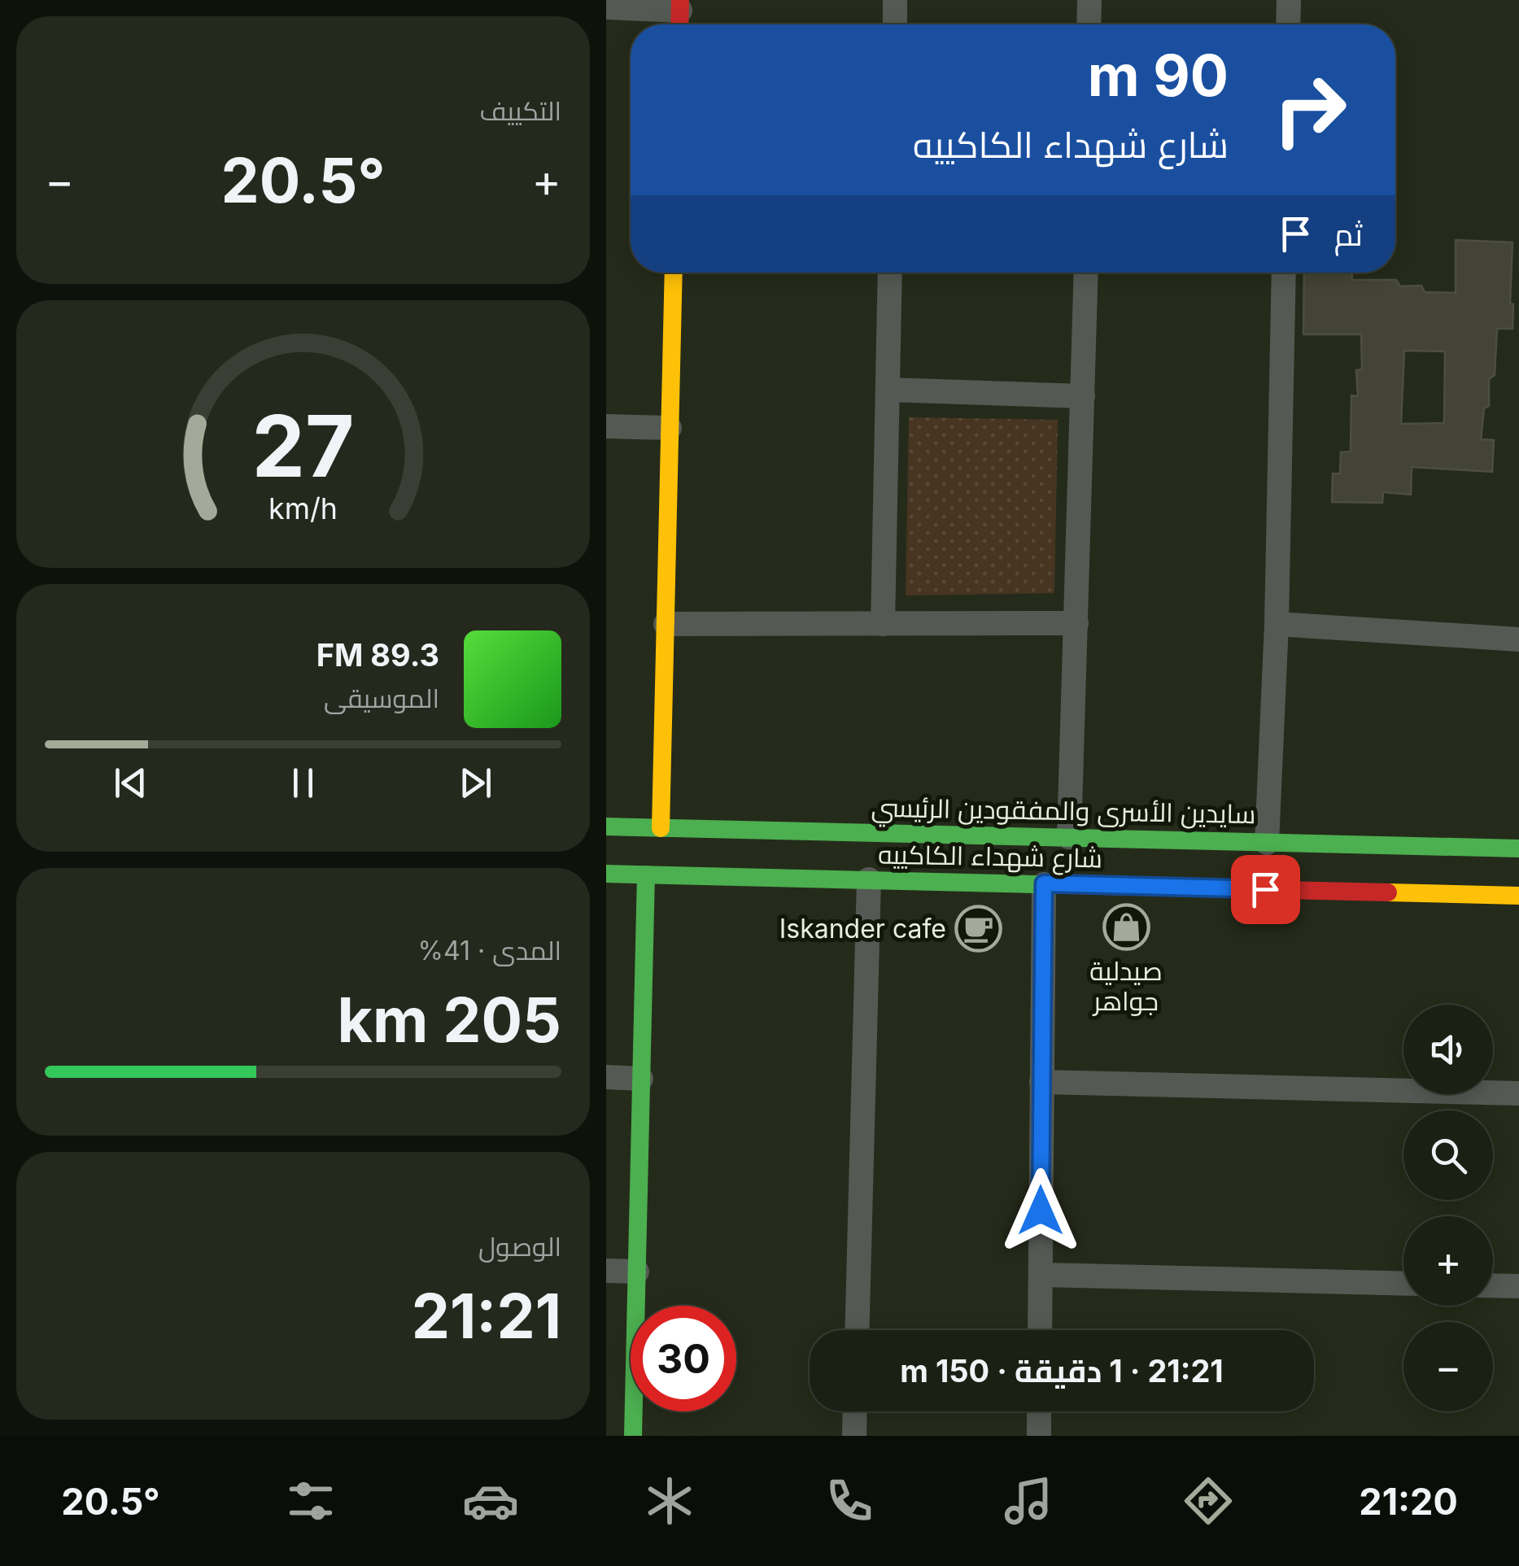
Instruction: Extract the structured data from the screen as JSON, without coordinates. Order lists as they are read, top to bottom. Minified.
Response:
{"streets":{"main road":["سايدين الأسرى والمفقودين الرئيسي","شارع شهداء الكاكييه"]},"crossings":[["سايدين الأسرى والمفقودين الرئيسي","شارع شهداء الكاكييه"]],"places":{"shop":["صيدلية جواهر"],"cafe":["Iskander cafe"]},"page":{"tile":["التكييف",["المدى · 41%","205 km"],["الوصول","21:21"]],"turn":["90 m","شارع شهداء الكاكييه"],"heat":["−","20.5°","+"],"then":"ثم","song":["89.3 FM","الموسيقى"],"map_buttons":["+","−"],"limit":"30","trip":"21:21 · 1 دقيقة · 150 m","tabs":["21:20","20.5°"],"gauge":["27","km/h"]}}
